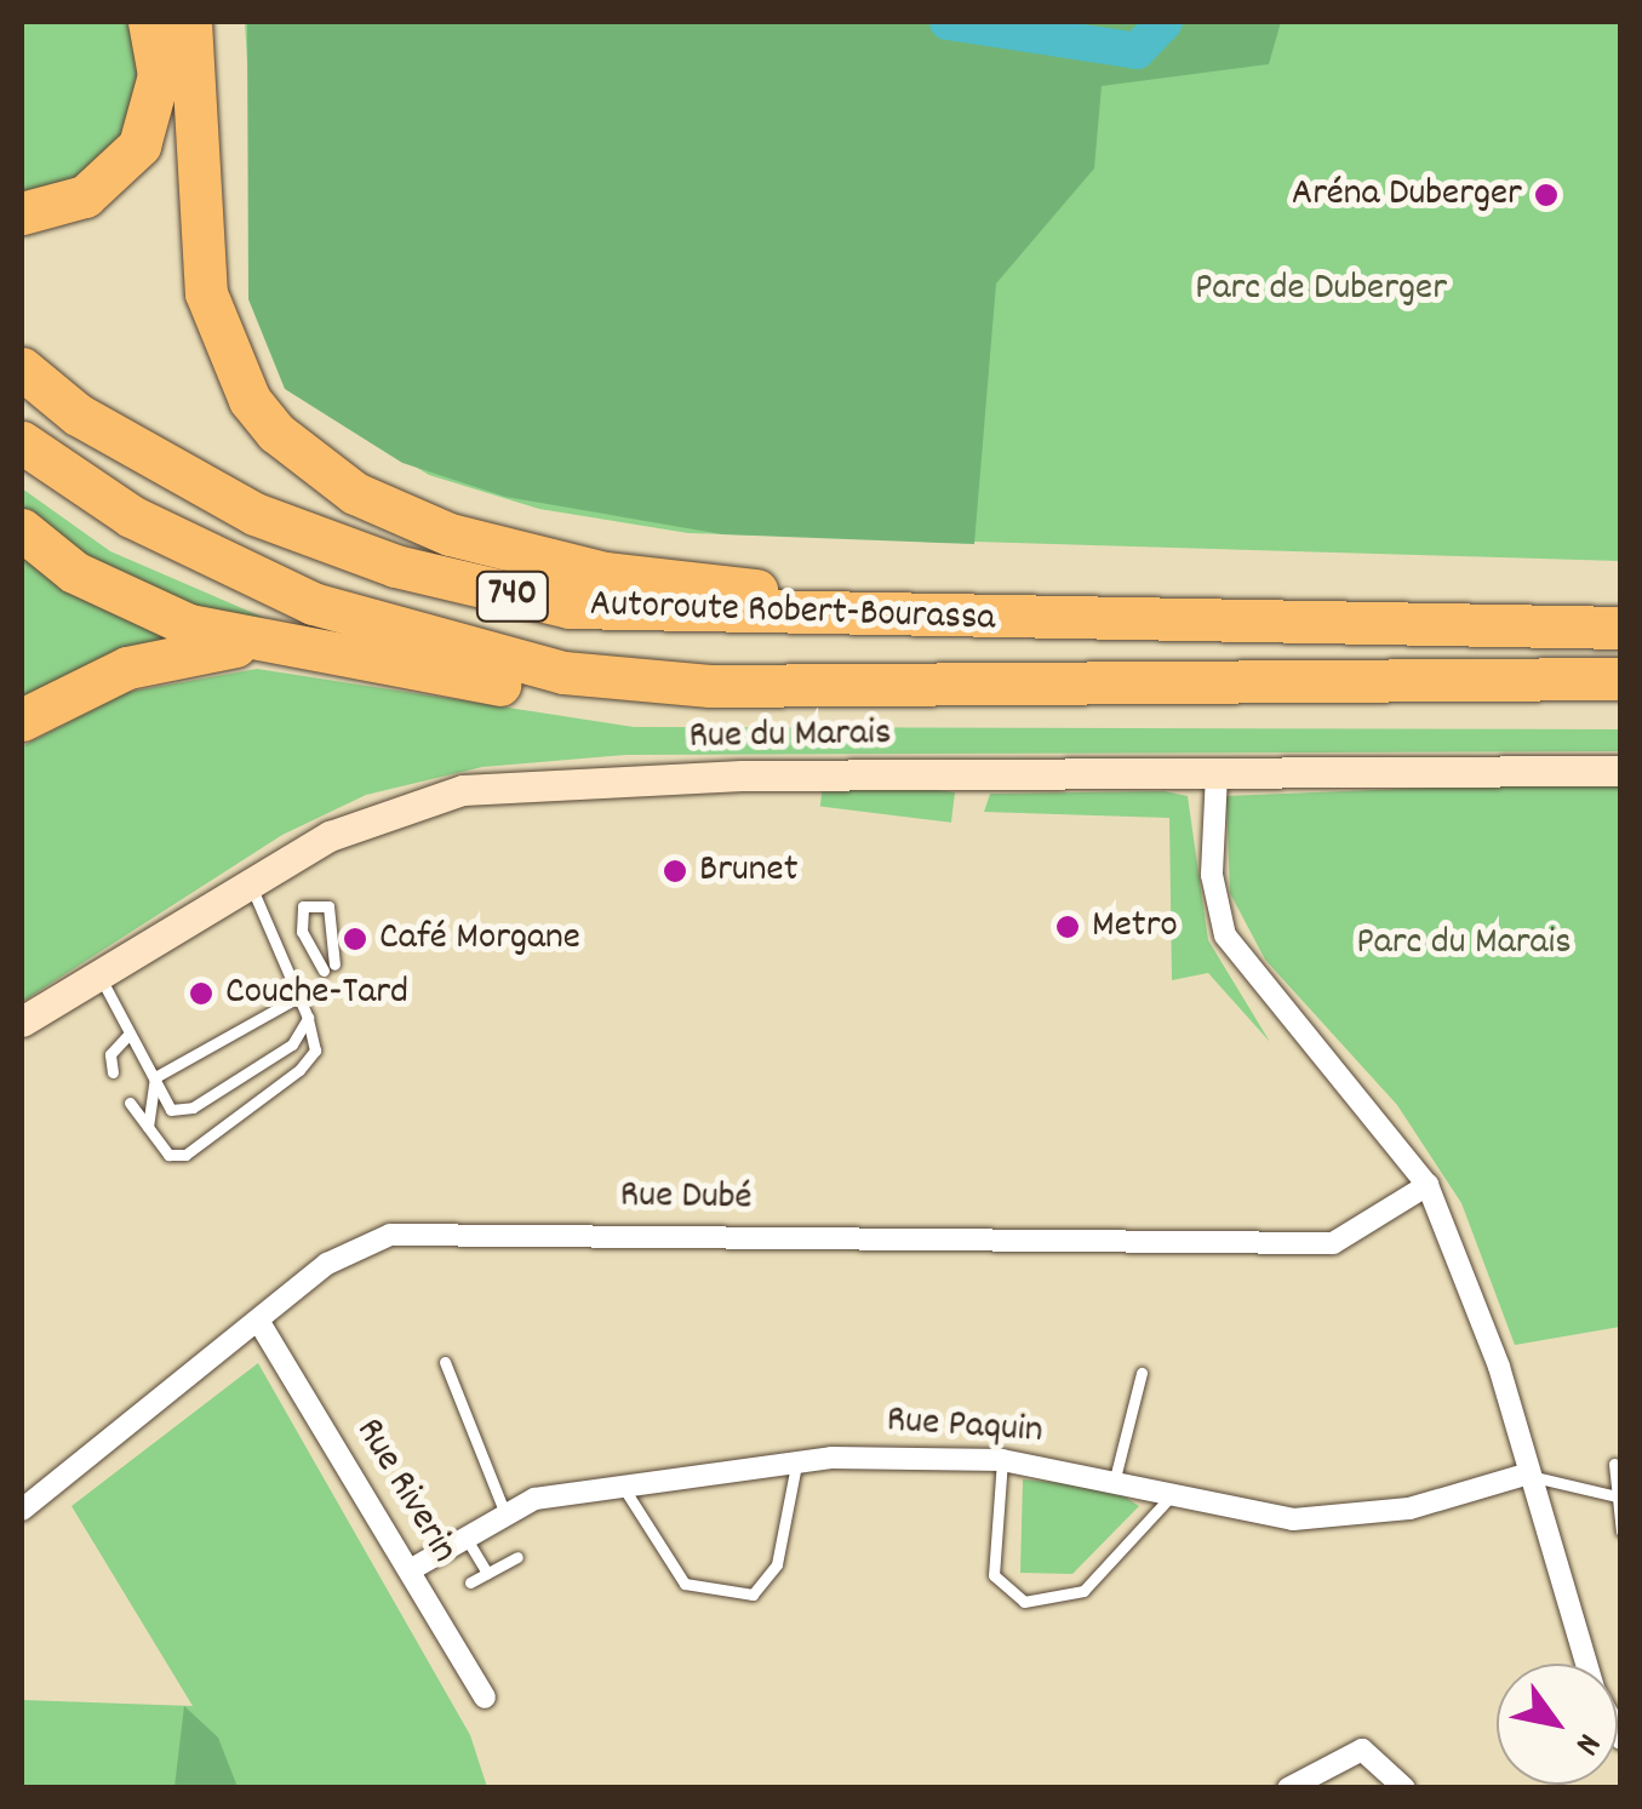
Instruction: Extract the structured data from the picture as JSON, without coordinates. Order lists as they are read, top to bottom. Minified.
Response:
{"streets":{"highway":["740","Autoroute Robert-Bourassa"],"street":["Rue du Marais","Rue Dubé","Rue Paquin","Rue Riverin"]},"crossings":[["Rue Dubé","Rue Riverin"],["Rue Paquin","Rue Riverin"]],"parks":["Parc de Duberger","Parc du Marais"],"places":["Aréna Duberger","Brunet","Metro","Café Morgane","Couche-Tard"],"north":"bottom right"}
